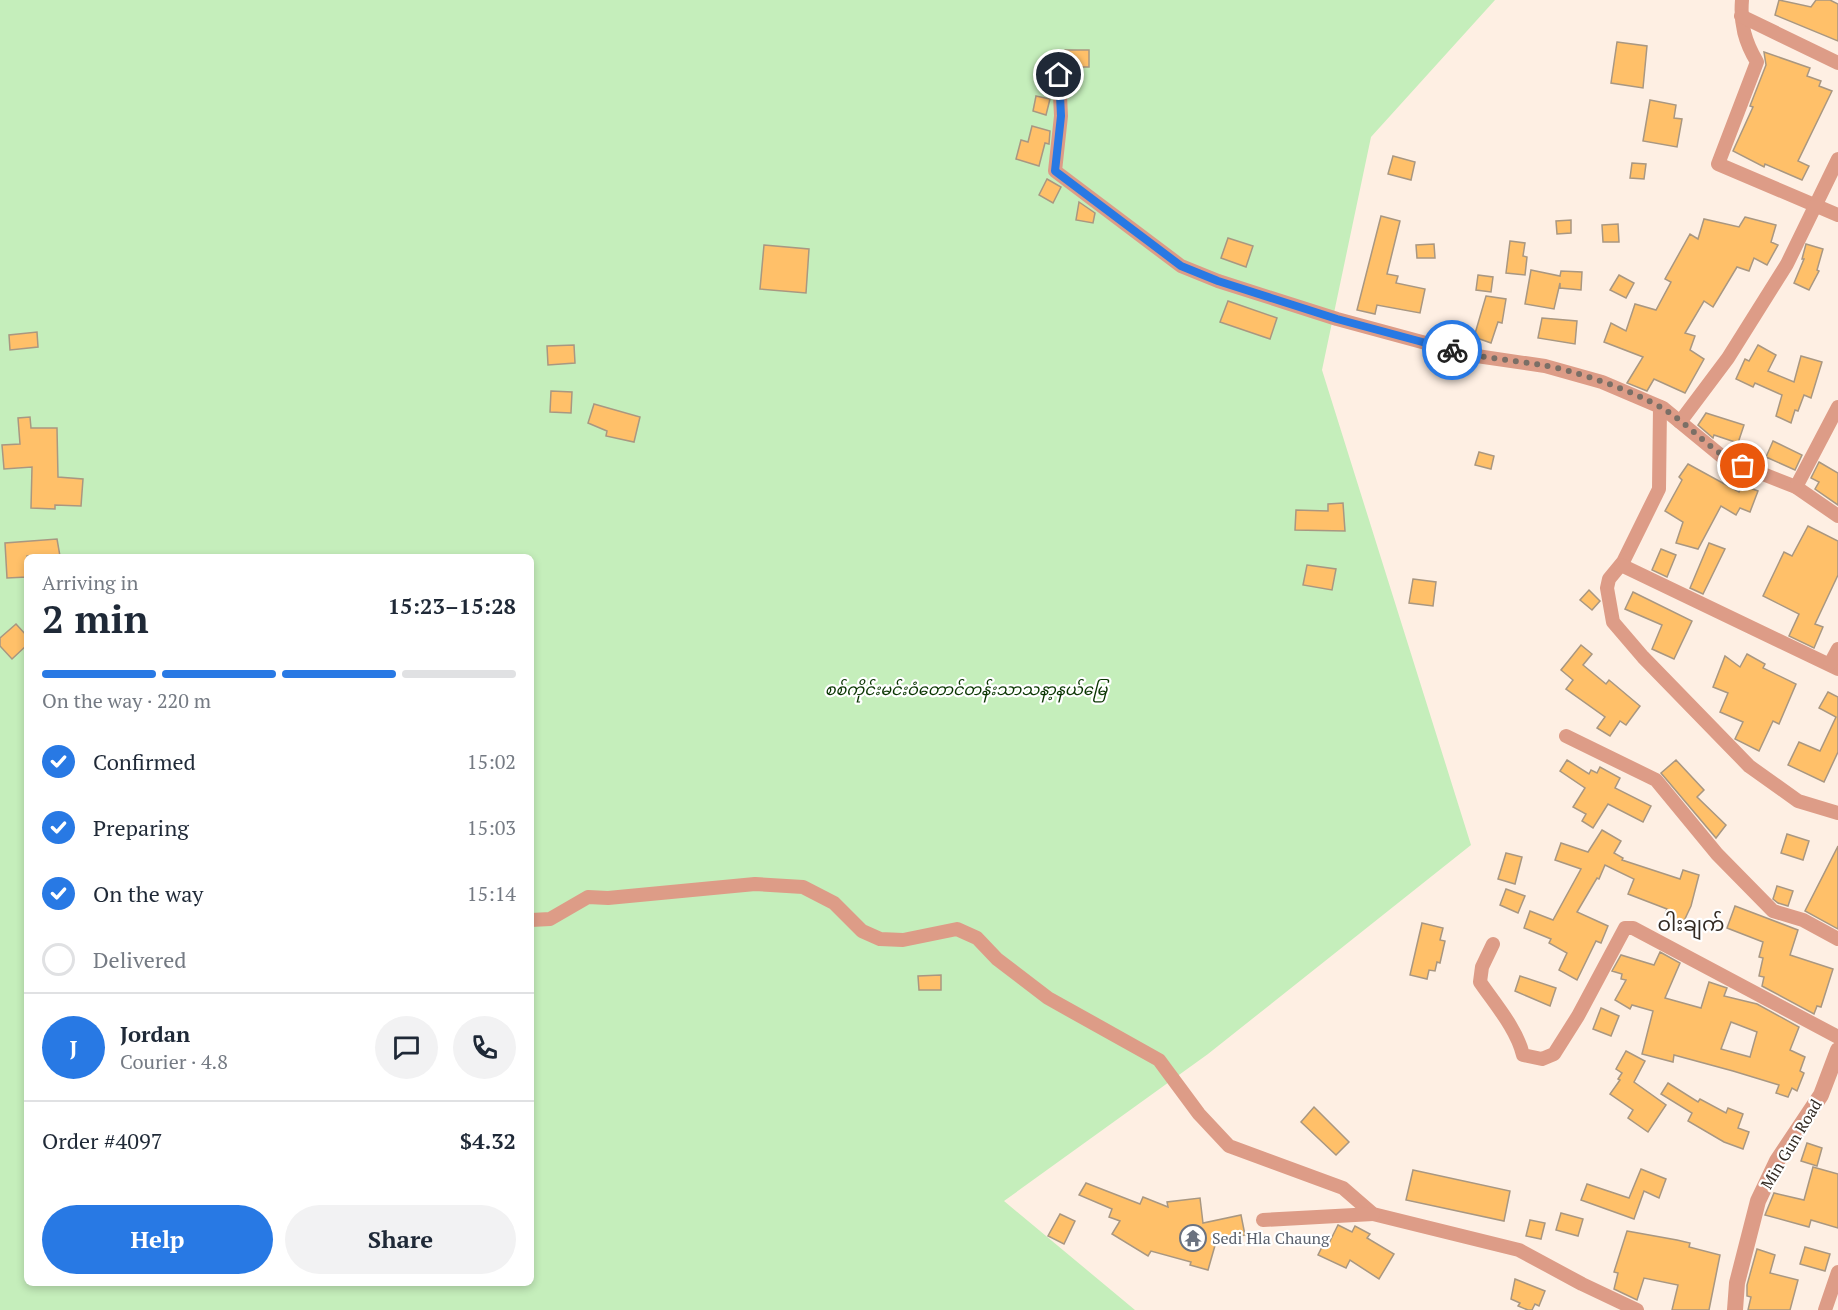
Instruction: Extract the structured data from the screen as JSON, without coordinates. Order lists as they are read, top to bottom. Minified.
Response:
{"streets":{"street":["Min Gun Road"]},"districts":["ဝါးချက်"],"parks":["စစ်ကိုင်းမင်းဝံတောင်တန်းသာသနာ့နယ်မြေ"],"places":{"temple":["Sedi Hla Chaung"]},"page":{"heading":["2 min","Arriving in","15:23–15:28"],"panel":["Jordan","Courier · 4.8","Order #4097","$4.32"],"bar":"On the way · 220 m","list":[["Confirmed","15:02"],["Preparing","15:03"],["On the way","15:14"],"Delivered"],"round":"J","buttons":["Help","Share"]}}
